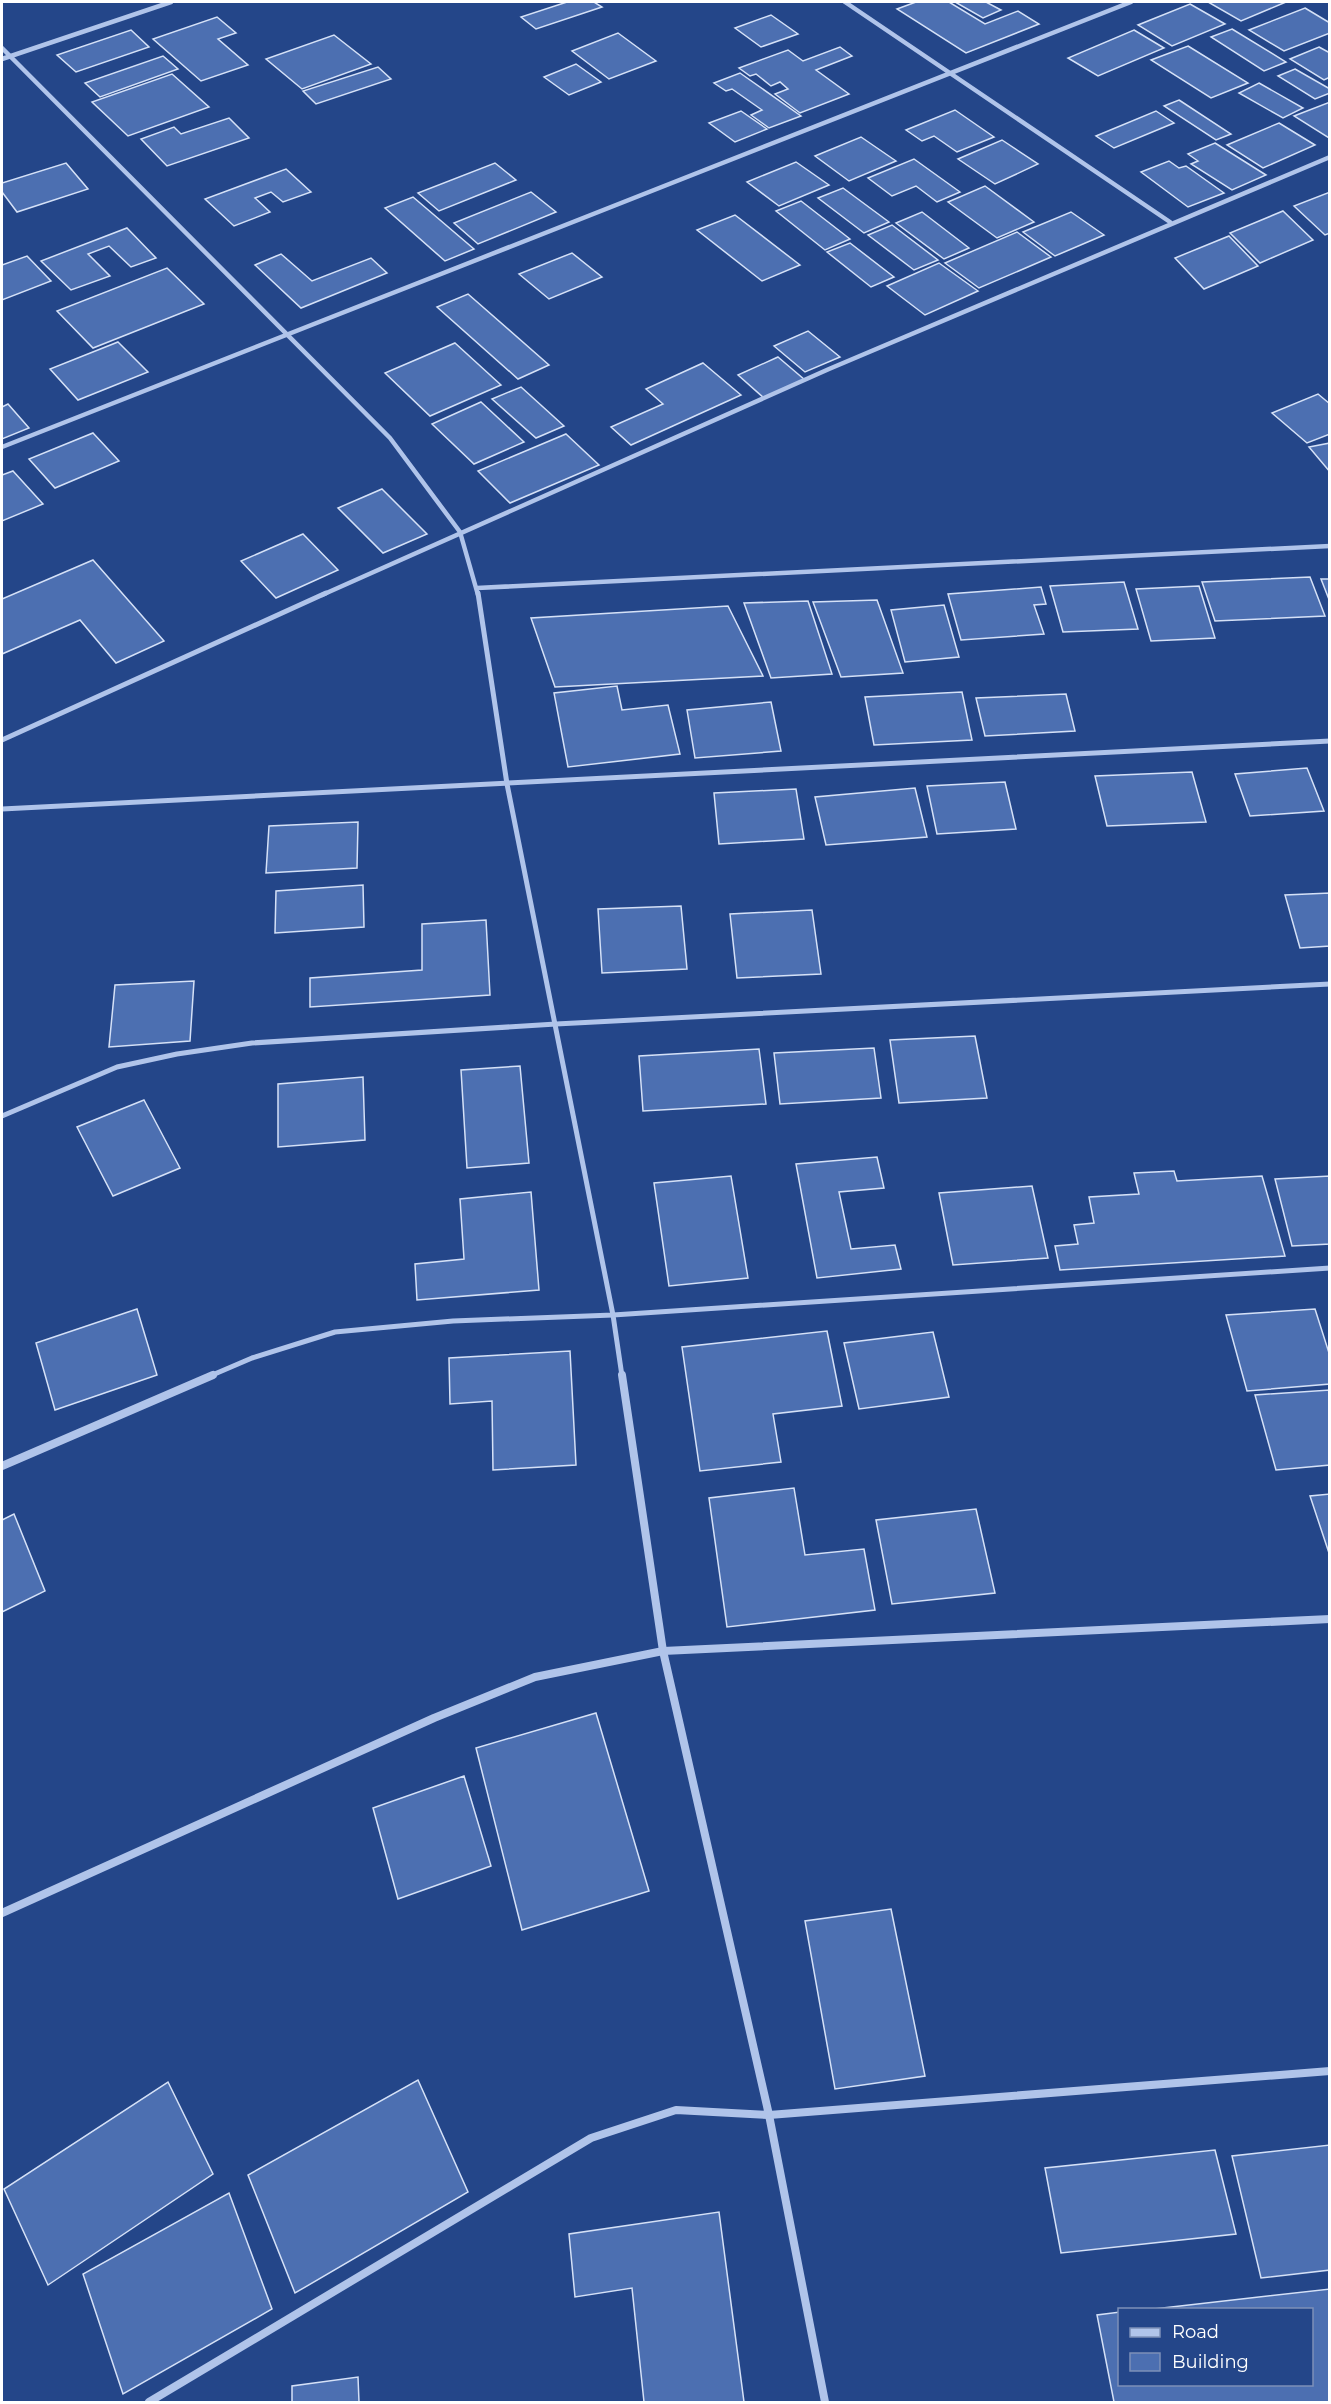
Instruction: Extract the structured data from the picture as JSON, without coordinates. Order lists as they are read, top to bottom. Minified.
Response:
{"legend":["Road","Building"]}
